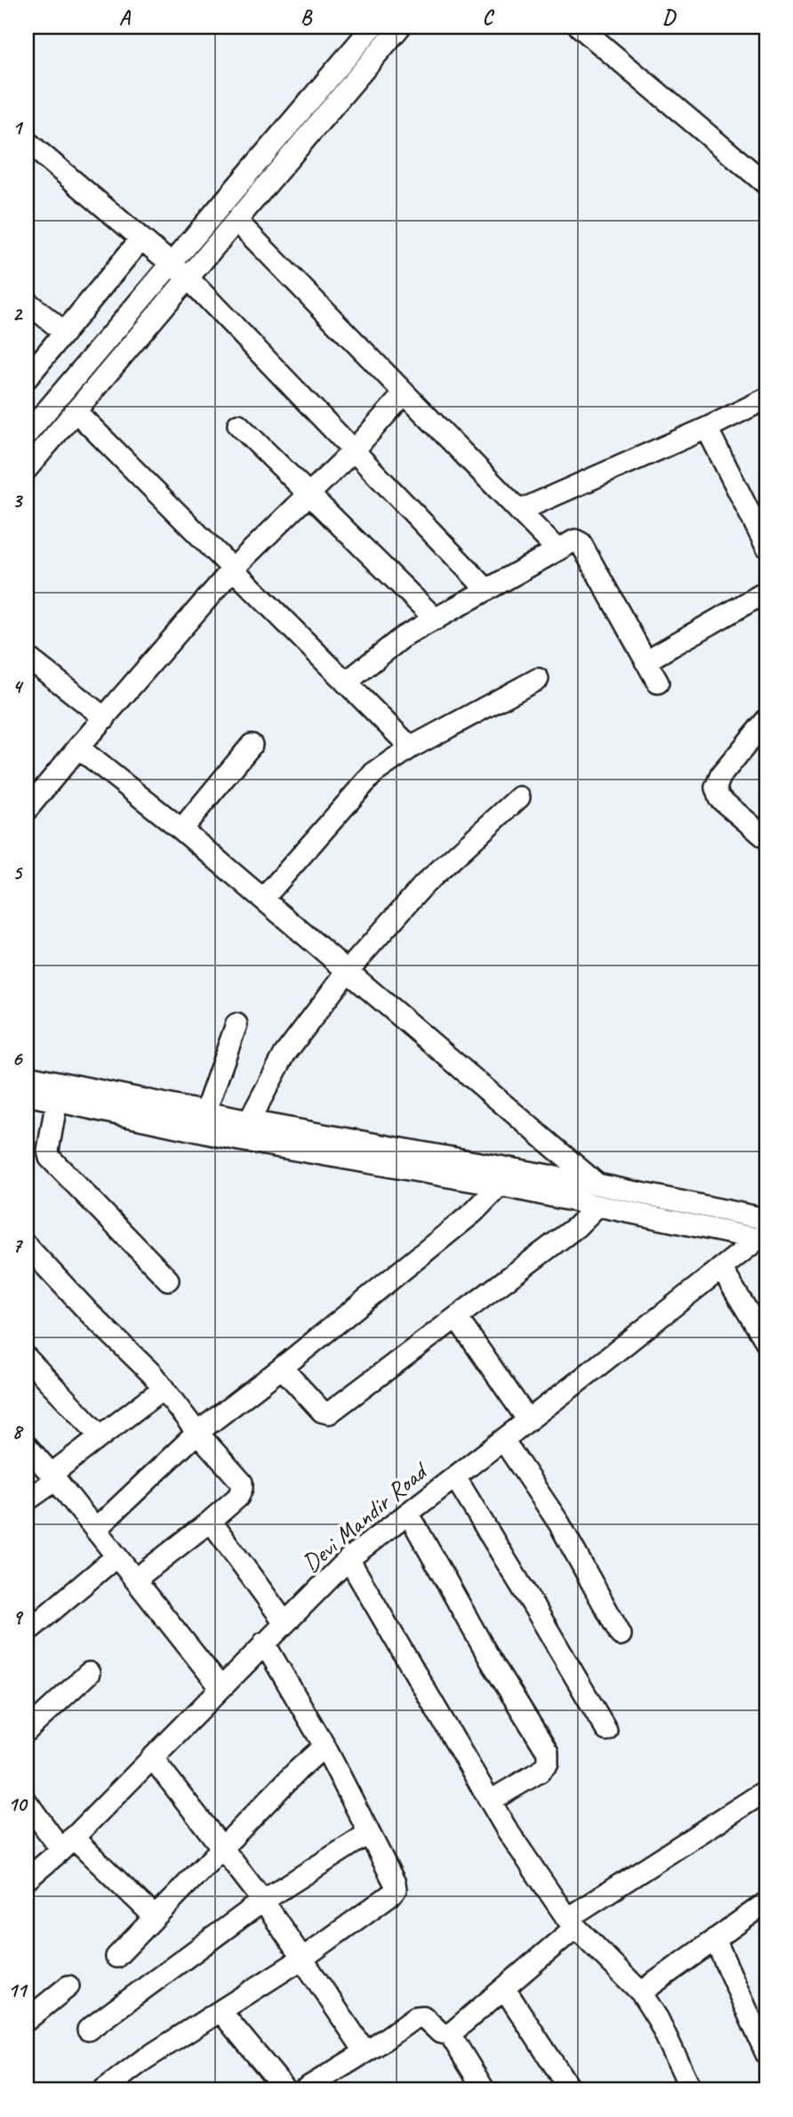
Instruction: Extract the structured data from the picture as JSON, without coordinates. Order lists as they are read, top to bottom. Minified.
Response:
{"streets":{"street":["Devi Mandir Road"]},"grid":{"columns":["A","B","C","D"],"rows":["1","2","3","4","5","6","7","8","9","10","11"]}}
